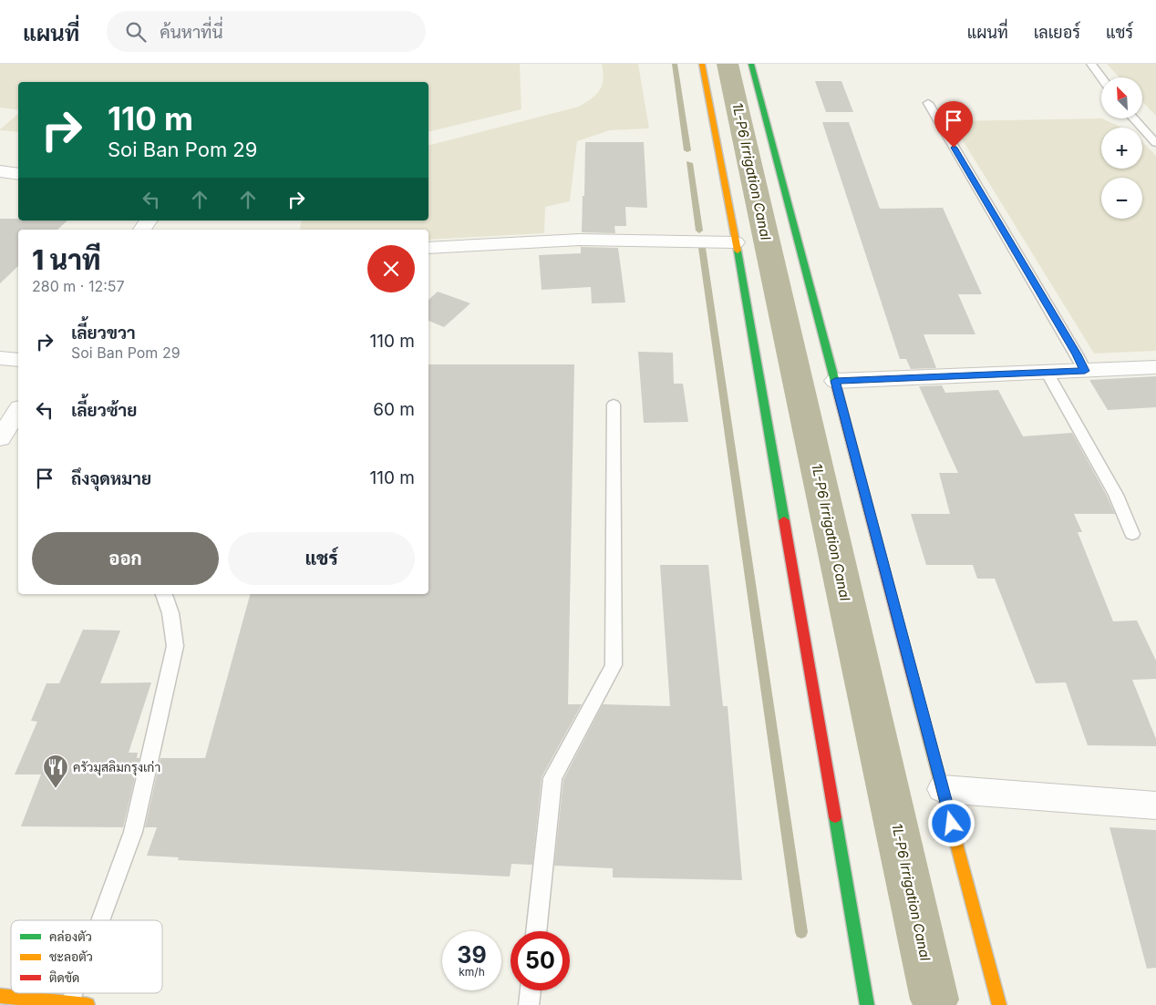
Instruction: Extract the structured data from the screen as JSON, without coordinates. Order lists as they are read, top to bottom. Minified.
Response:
{"water":["1L-P6 Irrigation Canal"],"places":{"restaurant":["ครัวมุสลิมกรุงเก่า"]},"legend":["คล่องตัว","ชะลอตัว","ติดขัด"],"north":"top left","page":{"header":"แผนที่","search":"ค้นหาที่นี่","nav":["แผนที่","เลเยอร์","แชร์"],"map_buttons":["+","−"],"turn":["110 m","Soi Ban Pom 29"],"heading":["1 นาที","280 m · 12:57"],"list":[{"name":"เลี้ยวขวา","note":"Soi Ban Pom 29","value":"110 m"},{"name":"เลี้ยวซ้าย","value":"60 m"},{"name":"ถึงจุดหมาย","value":"110 m"}],"buttons":["ออก","แชร์"],"speed":"39 km/h","limit":"50"}}
